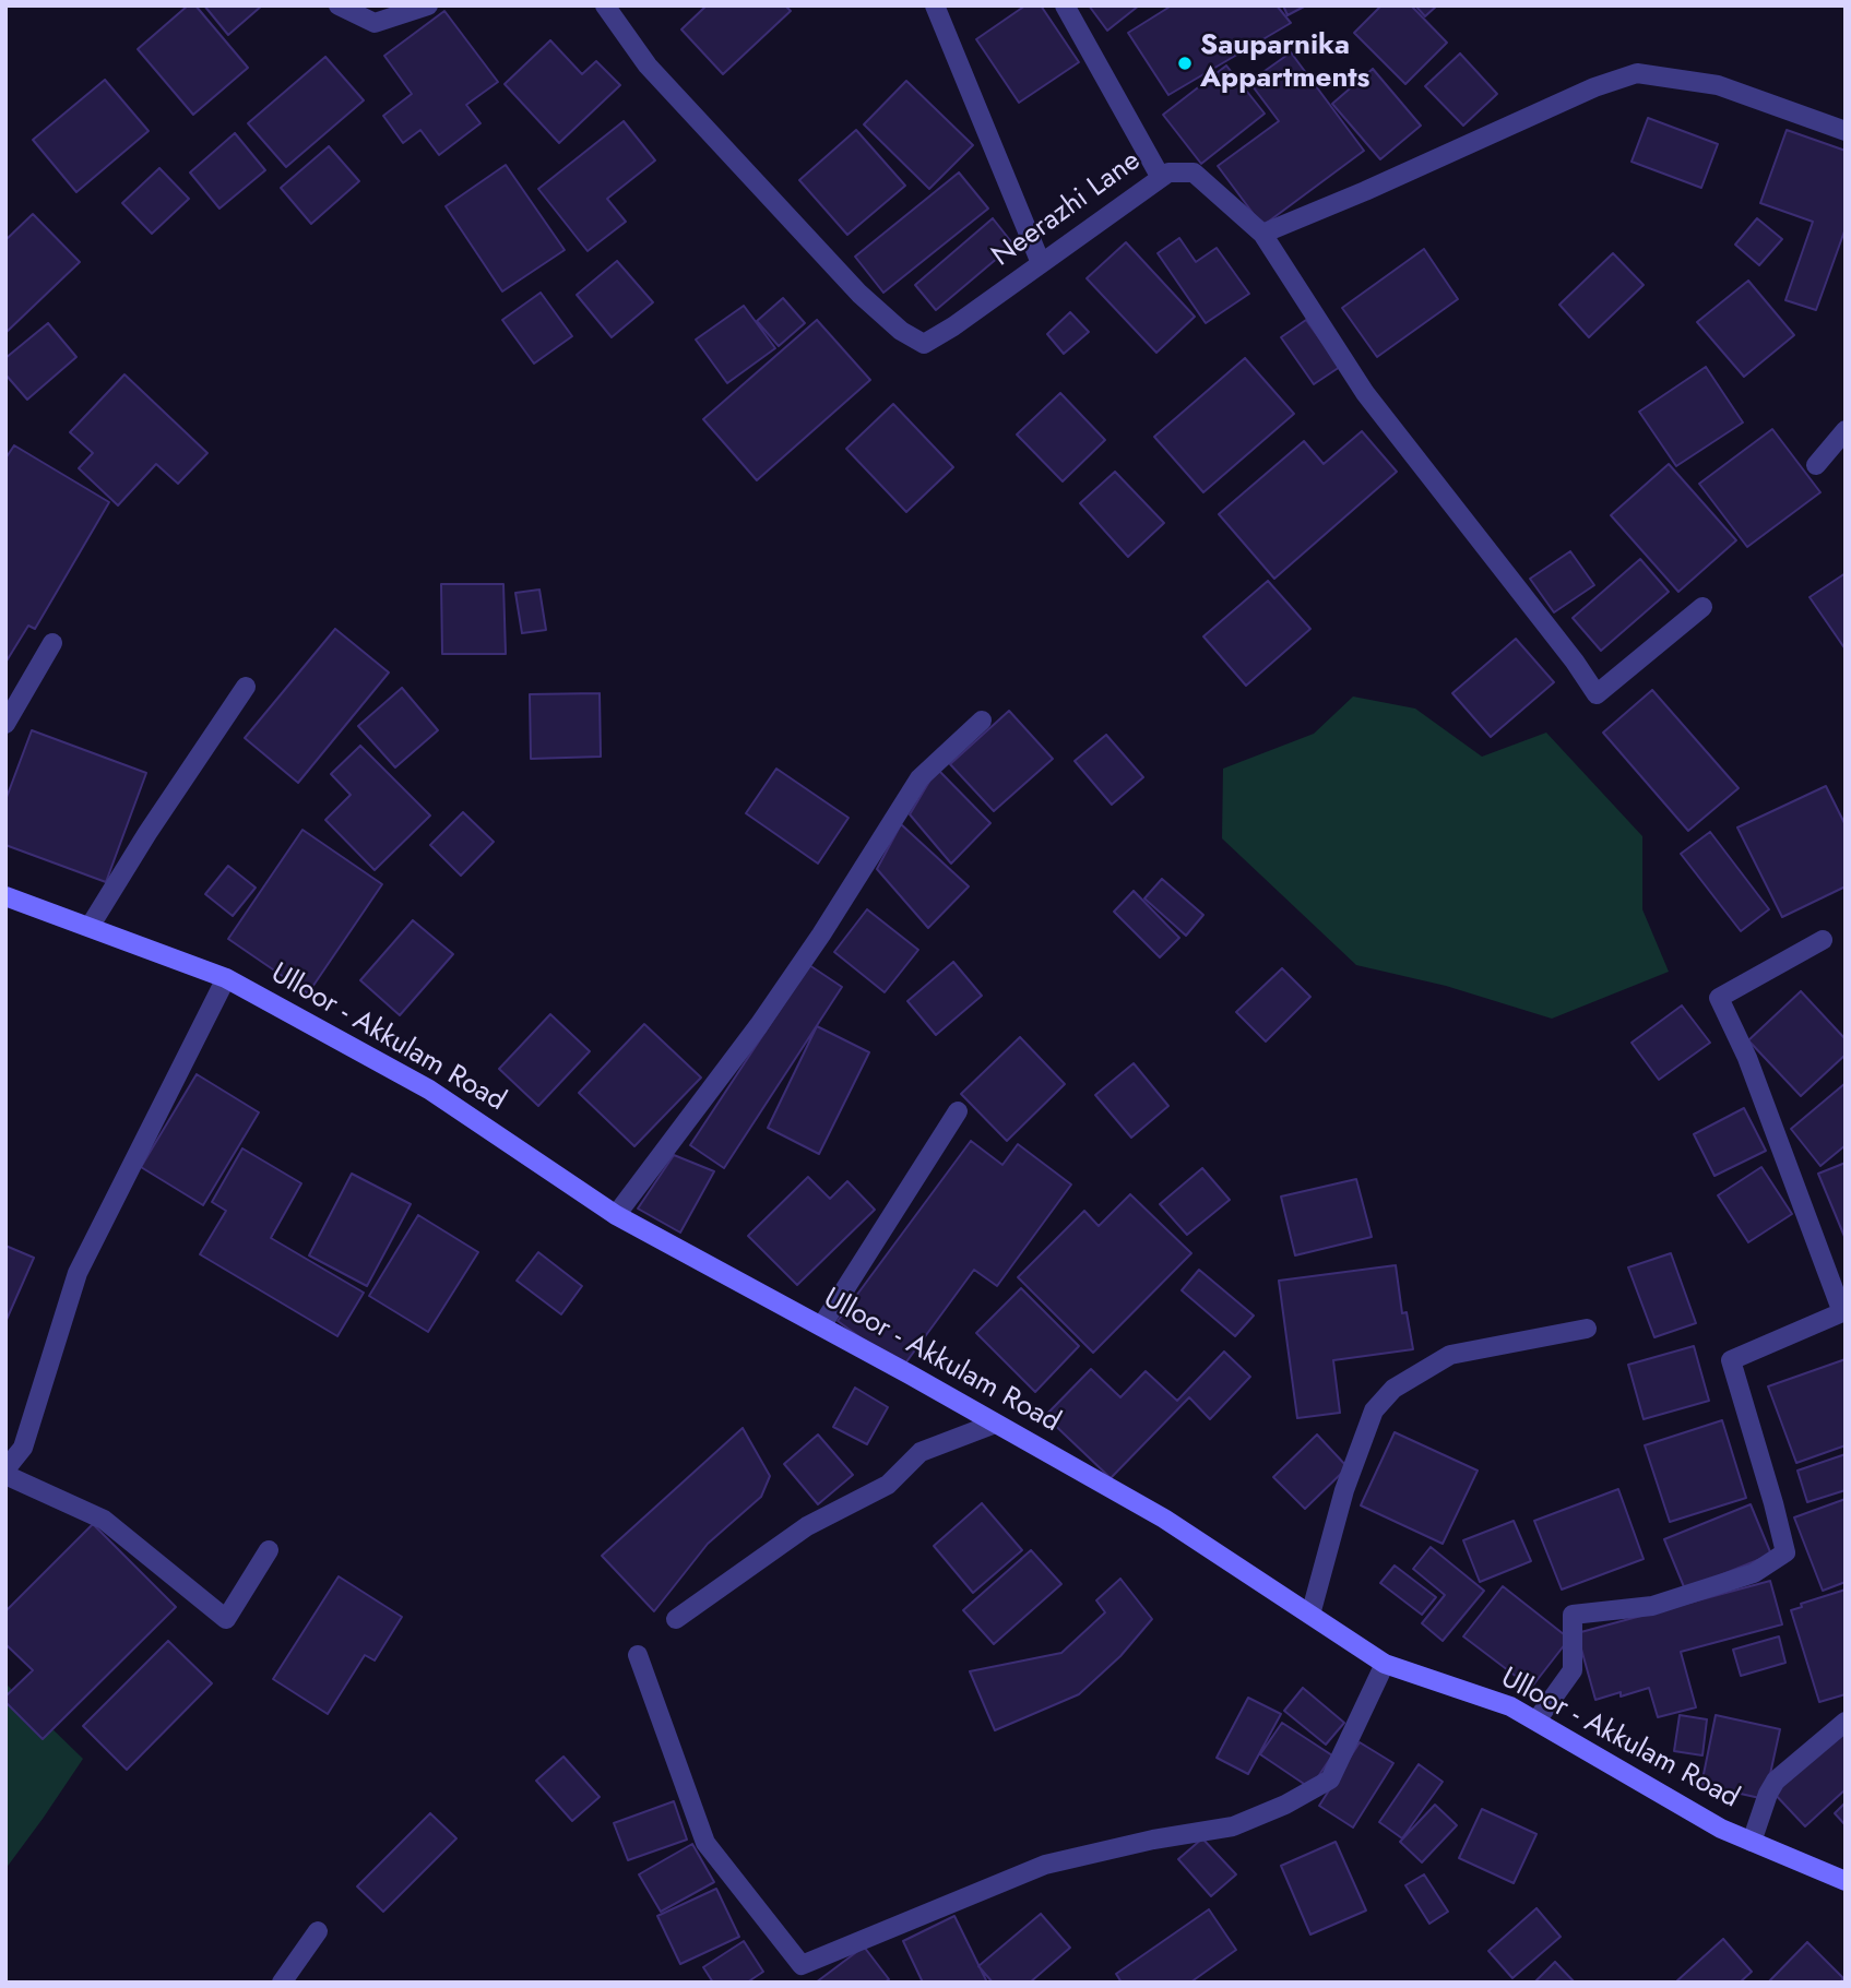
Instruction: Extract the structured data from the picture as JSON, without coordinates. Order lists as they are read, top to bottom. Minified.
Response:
{"streets":{"main road":["Ulloor - Akkulam Road"],"street":["Neerazhi Lane"]},"places":["Sauparnika Appartments"]}
